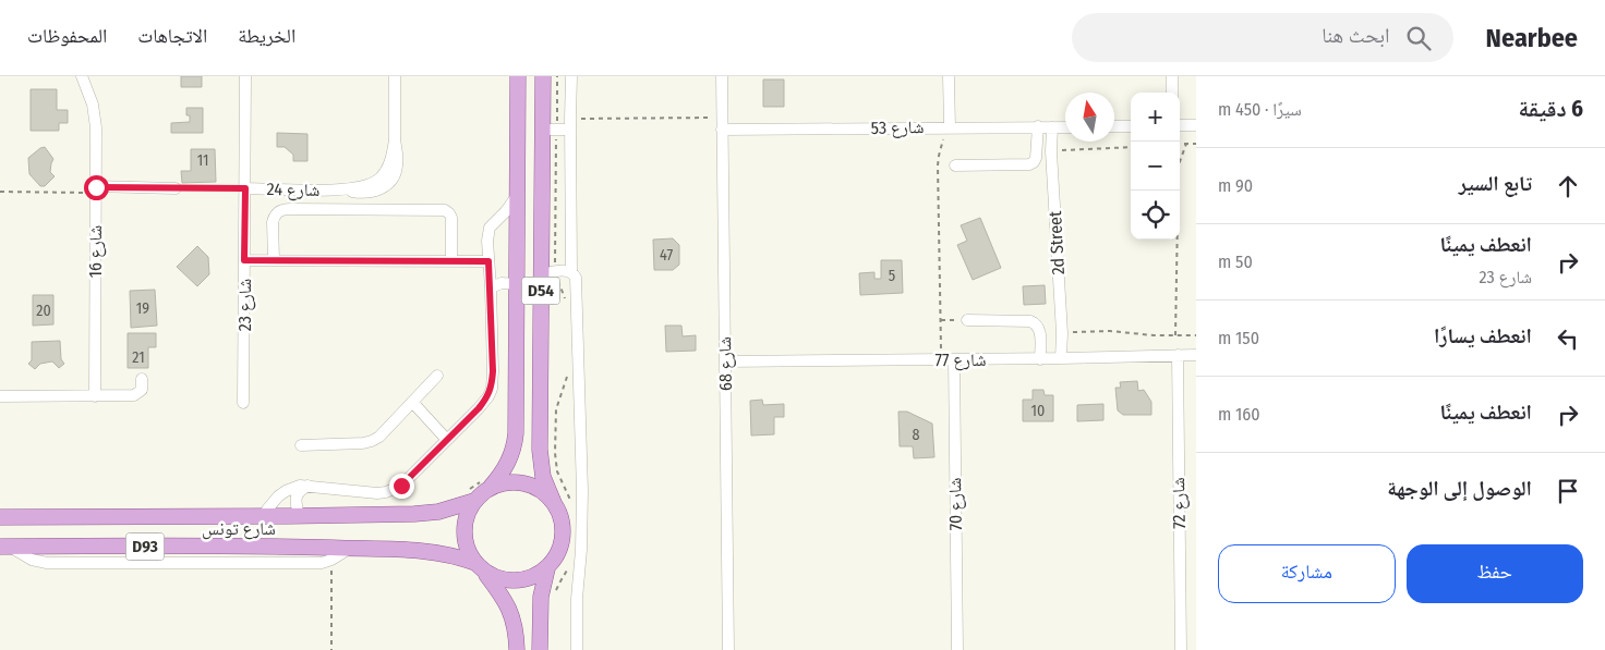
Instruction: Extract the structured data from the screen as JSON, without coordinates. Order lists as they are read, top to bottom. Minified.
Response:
{"streets":{"main road":["D54","شارع تونس","D93"],"street":["شارع 53","شارع 24","2d Street","شارع 16","شارع 23","شارع 77","شارع 68","شارع 72","شارع 70"]},"crossings":[["شارع 53","2d Street"],["شارع 53","شارع 68"],["شارع 24","شارع 23"],["2d Street","شارع 77"],["D54","شارع تونس"],["شارع 77","شارع 68"],["شارع 77","شارع 72"],["شارع 77","شارع 70"]],"house_numbers":["11","47","5","19","20","21","10","8"],"north":"top","page":{"header":"Nearbee","search":"ابحث هنا","nav":["الخريطة","الاتجاهات","المحفوظات"],"heading":["6 دقيقة","سيرًا · 450 m"],"map_buttons":["+","−"],"list":[["تابع السير","90 m"],["انعطف يمينًا","شارع 23","50 m"],["انعطف يسارًا","150 m"],["انعطف يمينًا","160 m"],"الوصول إلى الوجهة"],"buttons":["حفظ","مشاركة"]}}
